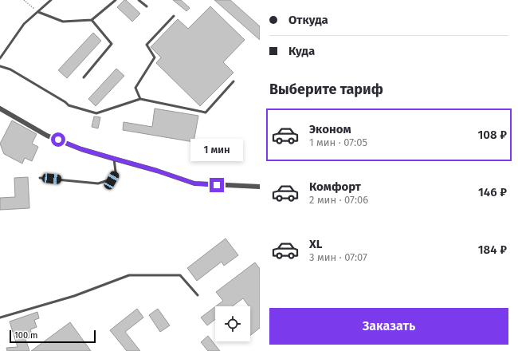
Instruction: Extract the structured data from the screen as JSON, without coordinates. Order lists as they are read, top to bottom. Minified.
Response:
{"scale_bar":"100 m","page":{"banner":["Откуда","Куда"],"heading":"Выберите тариф","list":[{"name":"Эконом","note":"1 мин · 07:05","value":"108 ₽"},{"name":"Комфорт","note":"2 мин · 07:06","value":"146 ₽"},{"name":"XL","note":"3 мин · 07:07","value":"184 ₽"}],"bubble":"1 мин","buttons":"Заказать","scale":"100 m"}}
